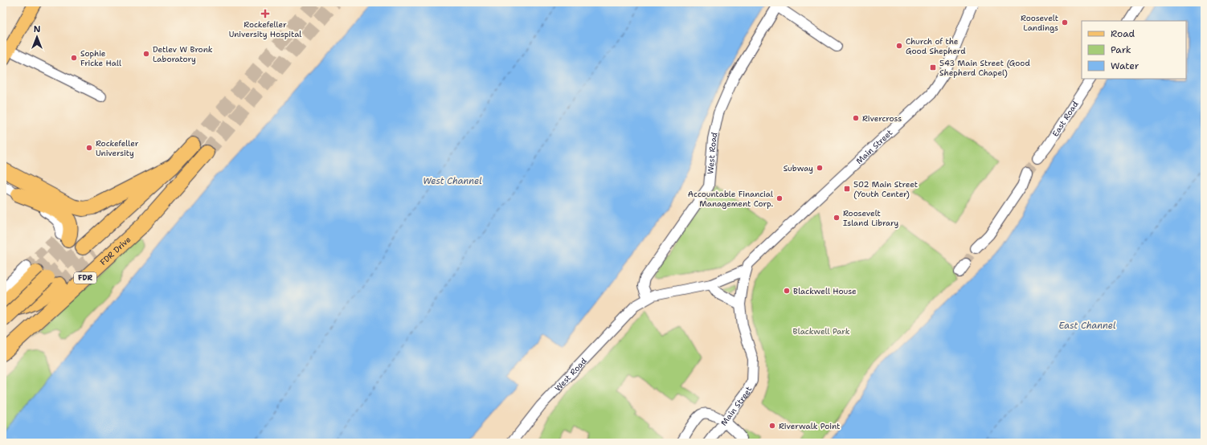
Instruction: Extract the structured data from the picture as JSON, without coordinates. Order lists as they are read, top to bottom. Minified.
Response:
{"streets":{"highway":["FDR Drive","FDR"],"street":["East Road","Main Street","West Road"]},"crossings":[["Main Street","West Road"]],"water":["West Channel","East Channel"],"parks":["Blackwell Park"],"places":{"health":["Rockefeller University Hospital"],"other":["Roosevelt Landings","Church of the Good Shepherd","Detlev W Bronk Laboratory","Sophie Fricke Hall","Rivercross","Rockefeller University","Subway","Accountable Financial Management Corp.","Roosevelt Island Library","Blackwell House","Riverwalk Point"],"transit":["543 Main Street (Good Shepherd Chapel)","502 Main Street (Youth Center)"]},"legend":["Road","Park","Water"],"north":"top"}
